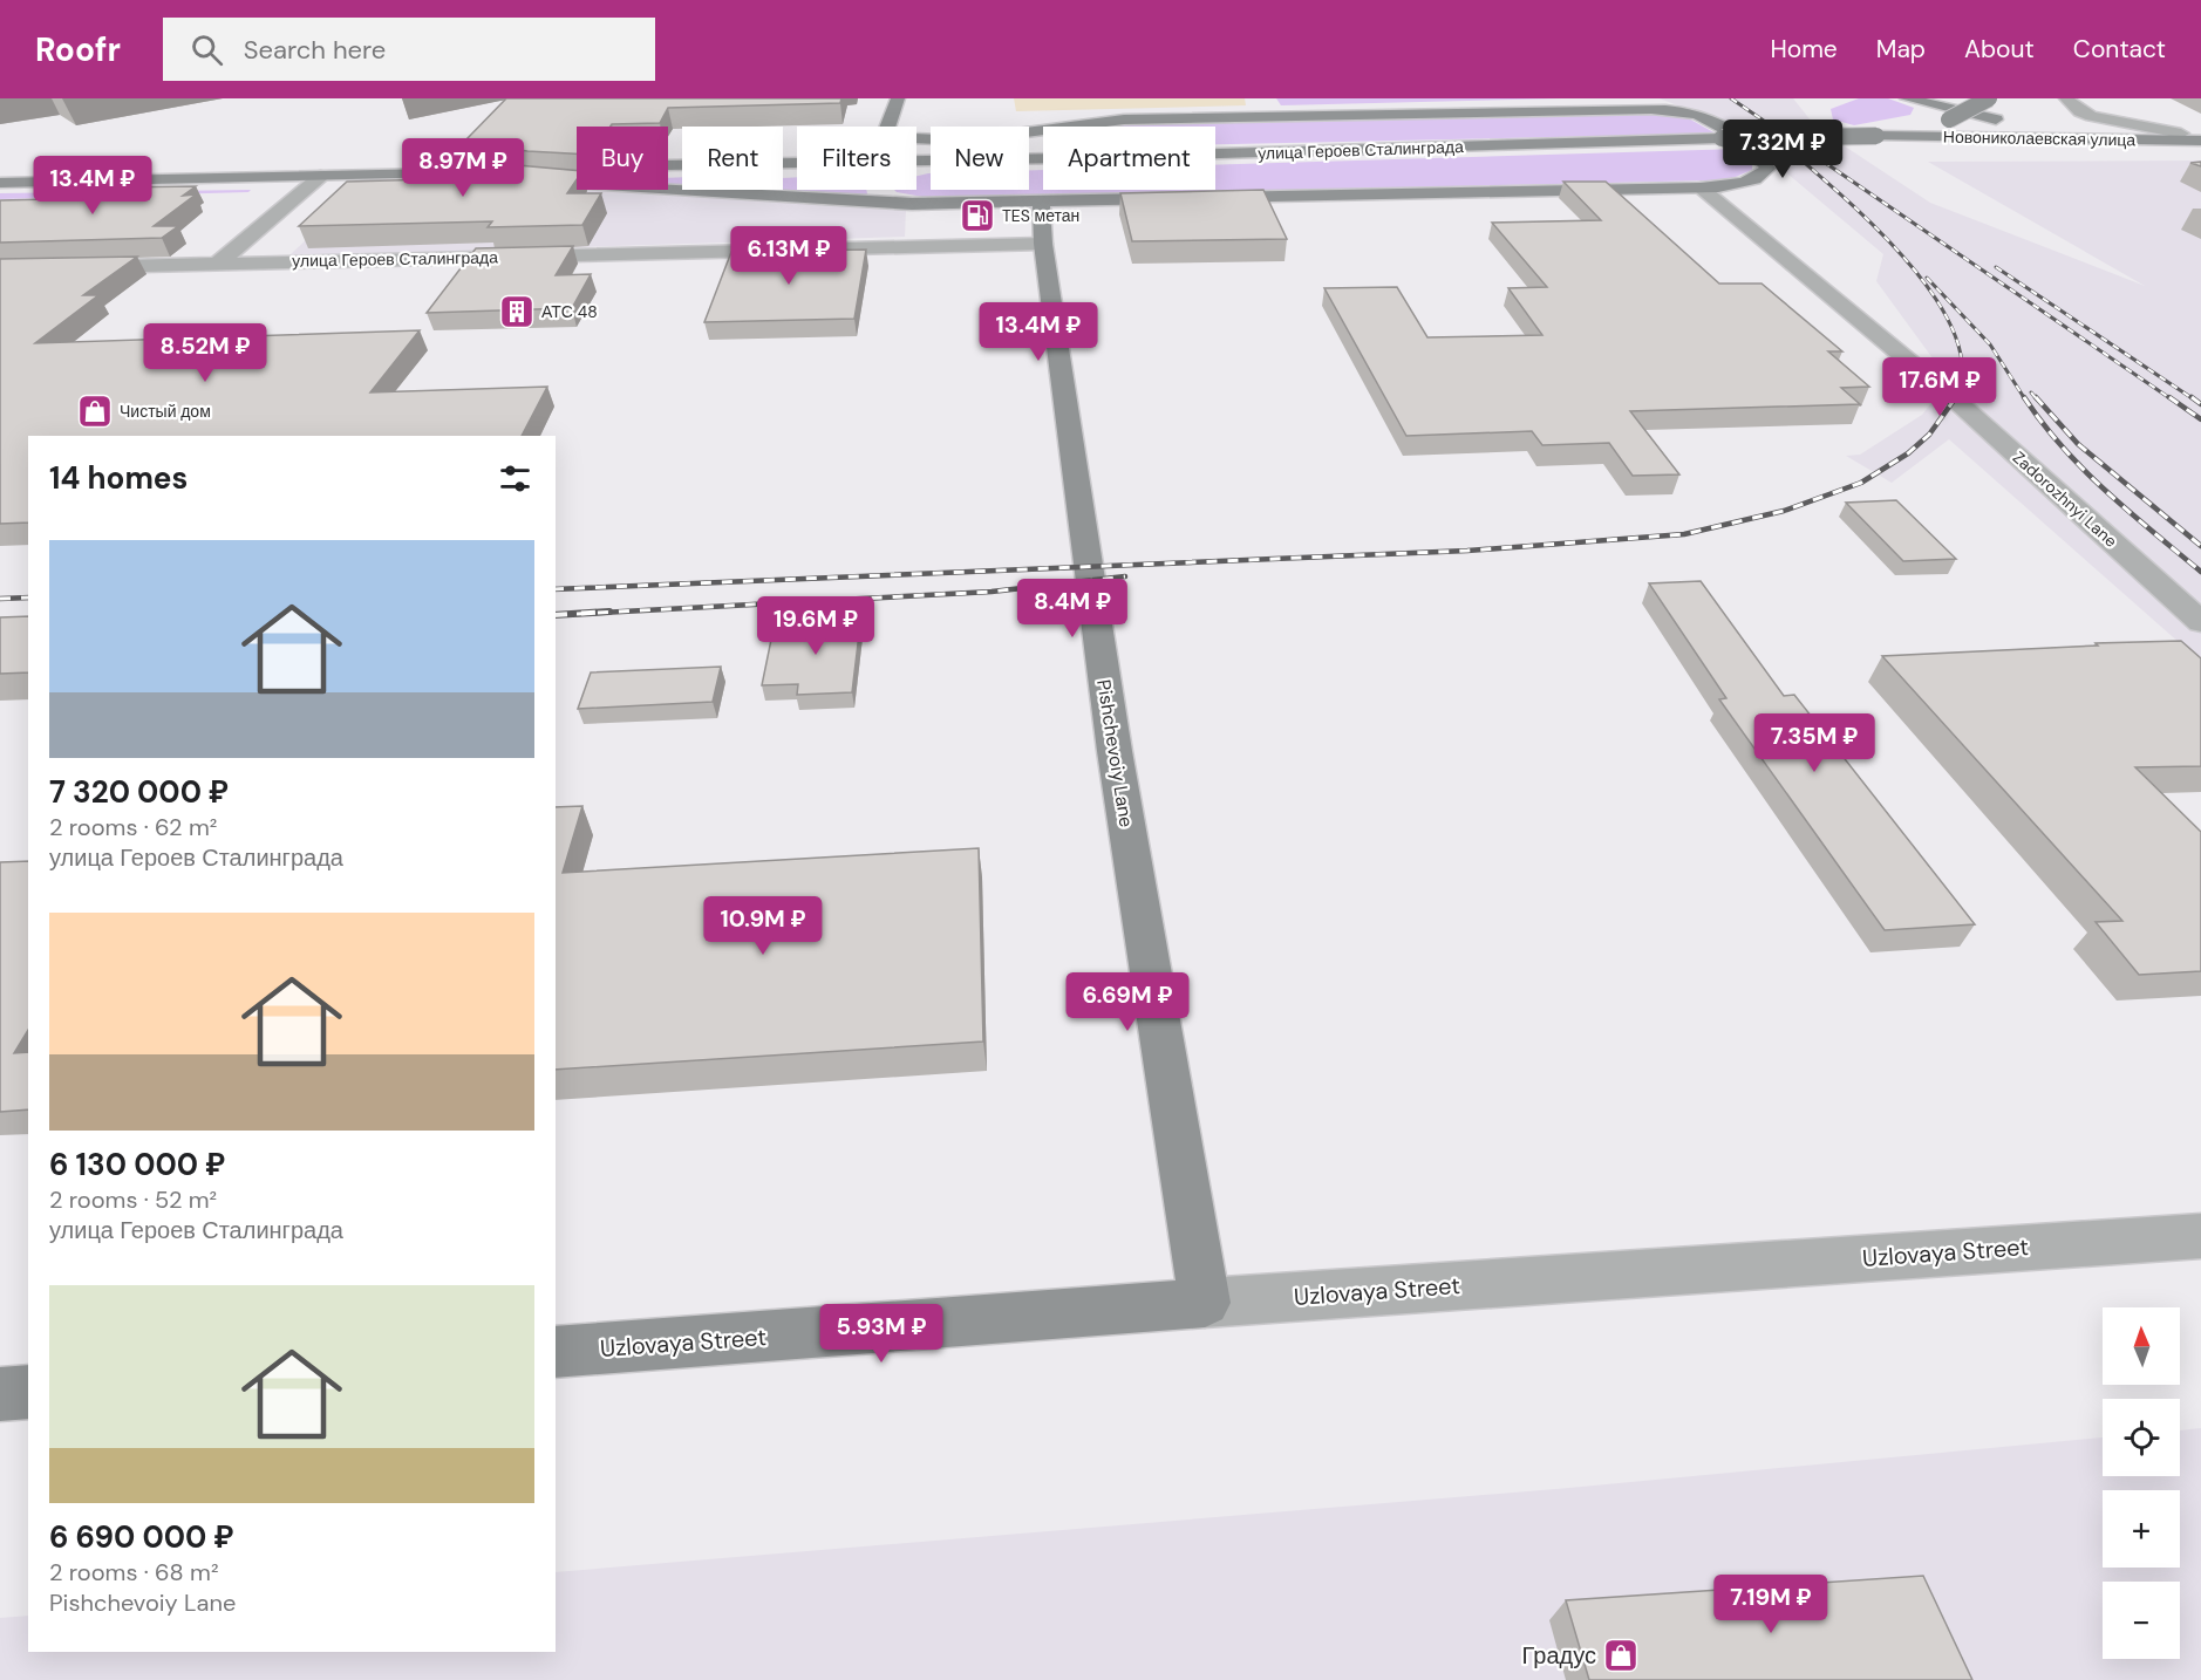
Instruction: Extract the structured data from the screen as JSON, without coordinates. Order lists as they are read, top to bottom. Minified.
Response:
{"streets":{"street":["Новониколаевская улица","улица Героев Сталинграда","Zadorozhnyi Lane","Pishchevoiy Lane","Uzlovaya Street"]},"crossings":[["Новониколаевская улица","улица Героев Сталинграда"],["улица Героев Сталинграда","Pishchevoiy Lane"],["Pishchevoiy Lane","Uzlovaya Street"]],"places":{"fuel station":["TES метан"],"building":["АТС 48"],"shop":["Чистый дом","Градус"]},"north":"top","page":{"header":"Roofr","search":"Search here","nav":["Home","Map","About","Contact"],"price":["7.32M ₽","8.97M ₽","13.4M ₽","6.13M ₽","13.4M ₽","8.52M ₽","17.6M ₽","8.4M ₽","19.6M ₽","7.35M ₽","10.9M ₽","6.69M ₽","5.93M ₽","7.19M ₽"],"chip":["Buy","Rent","Filters","New","Apartment"],"heading":"14 homes","list":[{"name":"7 320 000 ₽","note":"2 rooms · 62 m² · улица Героев Сталинграда"},{"name":"6 130 000 ₽","note":"2 rooms · 52 m² · улица Героев Сталинграда"},{"name":"6 690 000 ₽","note":"2 rooms · 68 m² · Pishchevoiy Lane"}],"map_buttons":["+","−"]}}
